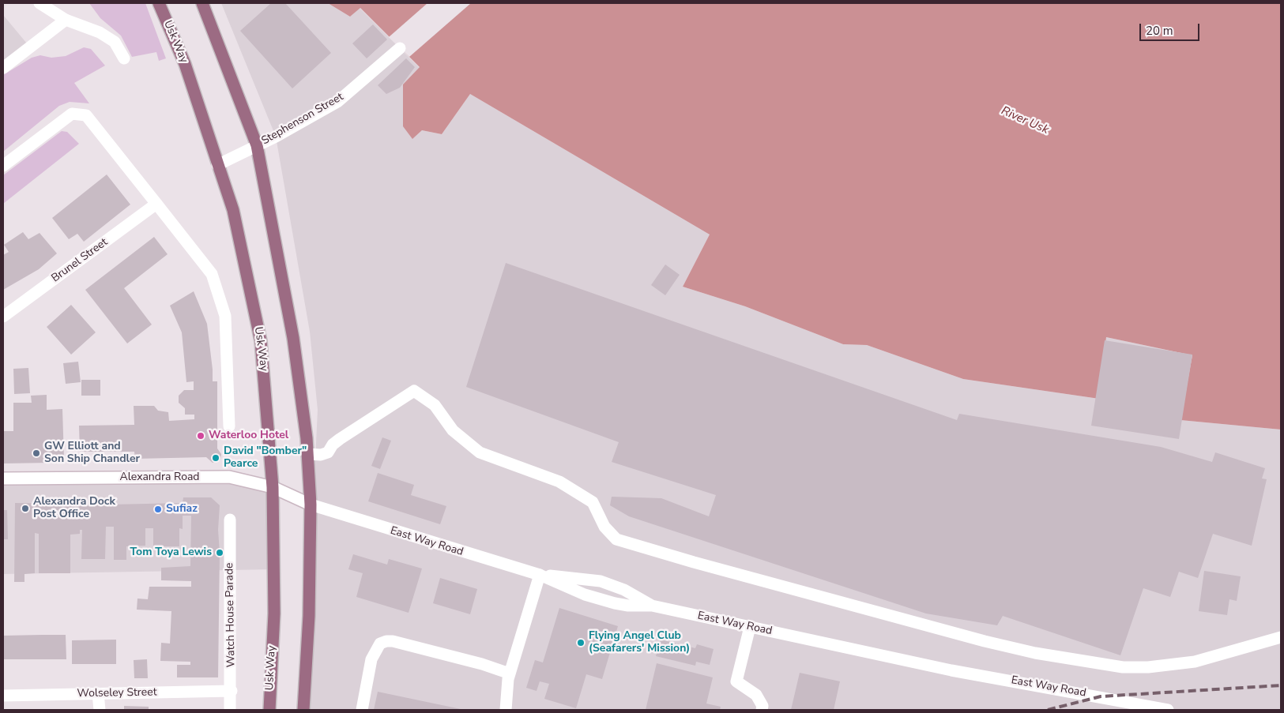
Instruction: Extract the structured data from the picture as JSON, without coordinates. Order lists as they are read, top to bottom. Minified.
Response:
{"streets":{"main road":["Usk Way"],"street":["Stephenson Street","Brunel Street","Alexandra Road","East Way Road","Watch House Parade","Wolseley Street"]},"crossings":[["Usk Way","Stephenson Street"],["Usk Way","Alexandra Road"],["Alexandra Road","East Way Road"],["Watch House Parade","Wolseley Street"]],"water":["River Usk"],"places":["Waterloo Hotel","GW Elliott and Son Ship Chandler","David \"Bomber\" Pearce","Alexandra Dock Post Office","Sufiaz","Tom Toya Lewis","Flying Angel Club (Seafarers' Mission)"],"scale_bar":"20 m"}
